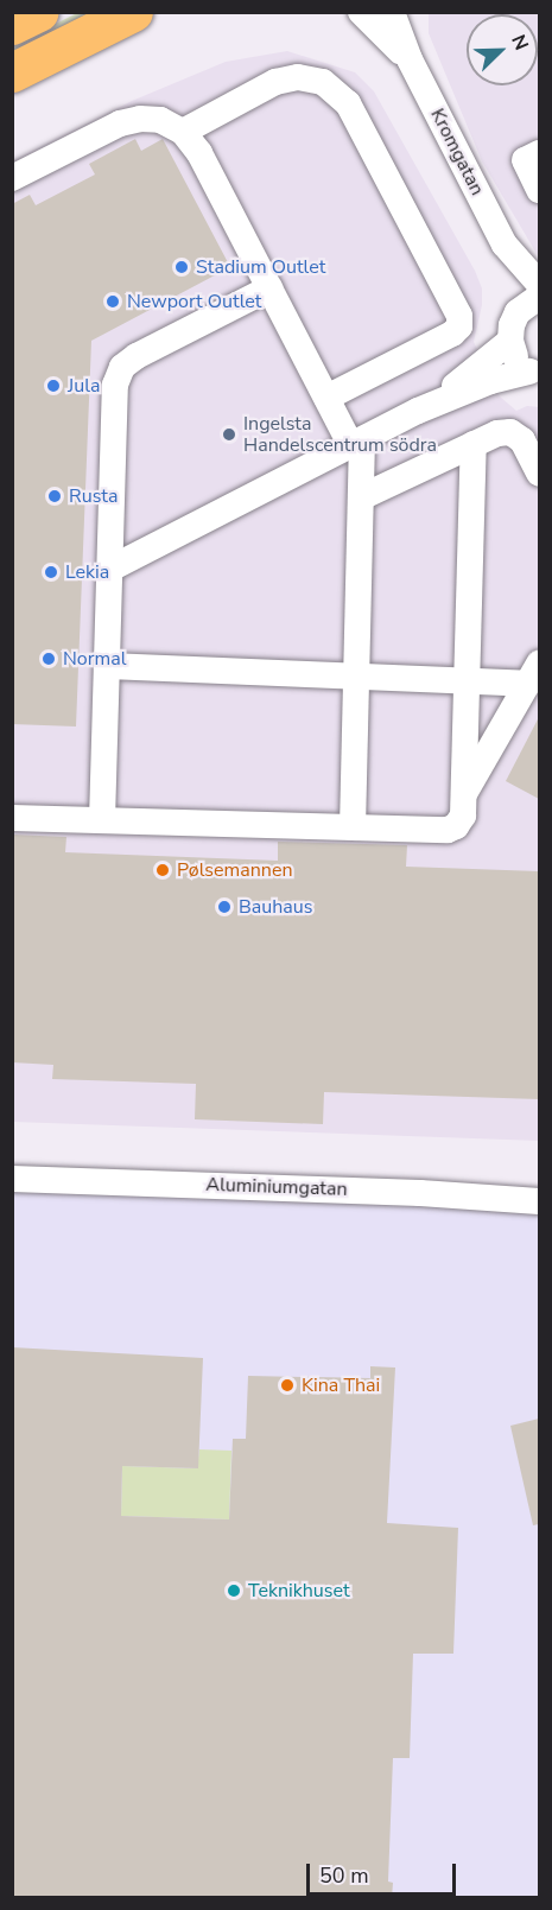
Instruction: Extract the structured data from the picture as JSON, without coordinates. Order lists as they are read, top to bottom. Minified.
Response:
{"streets":{"street":["Kromgatan","Aluminiumgatan"]},"places":["Stadium Outlet","Newport Outlet","Jula","Ingelsta Handelscentrum södra","Rusta","Lekia","Normal","Pølsemannen","Bauhaus","Kina Thai","Teknikhuset"],"scale_bar":"50 m","north":"top right"}
